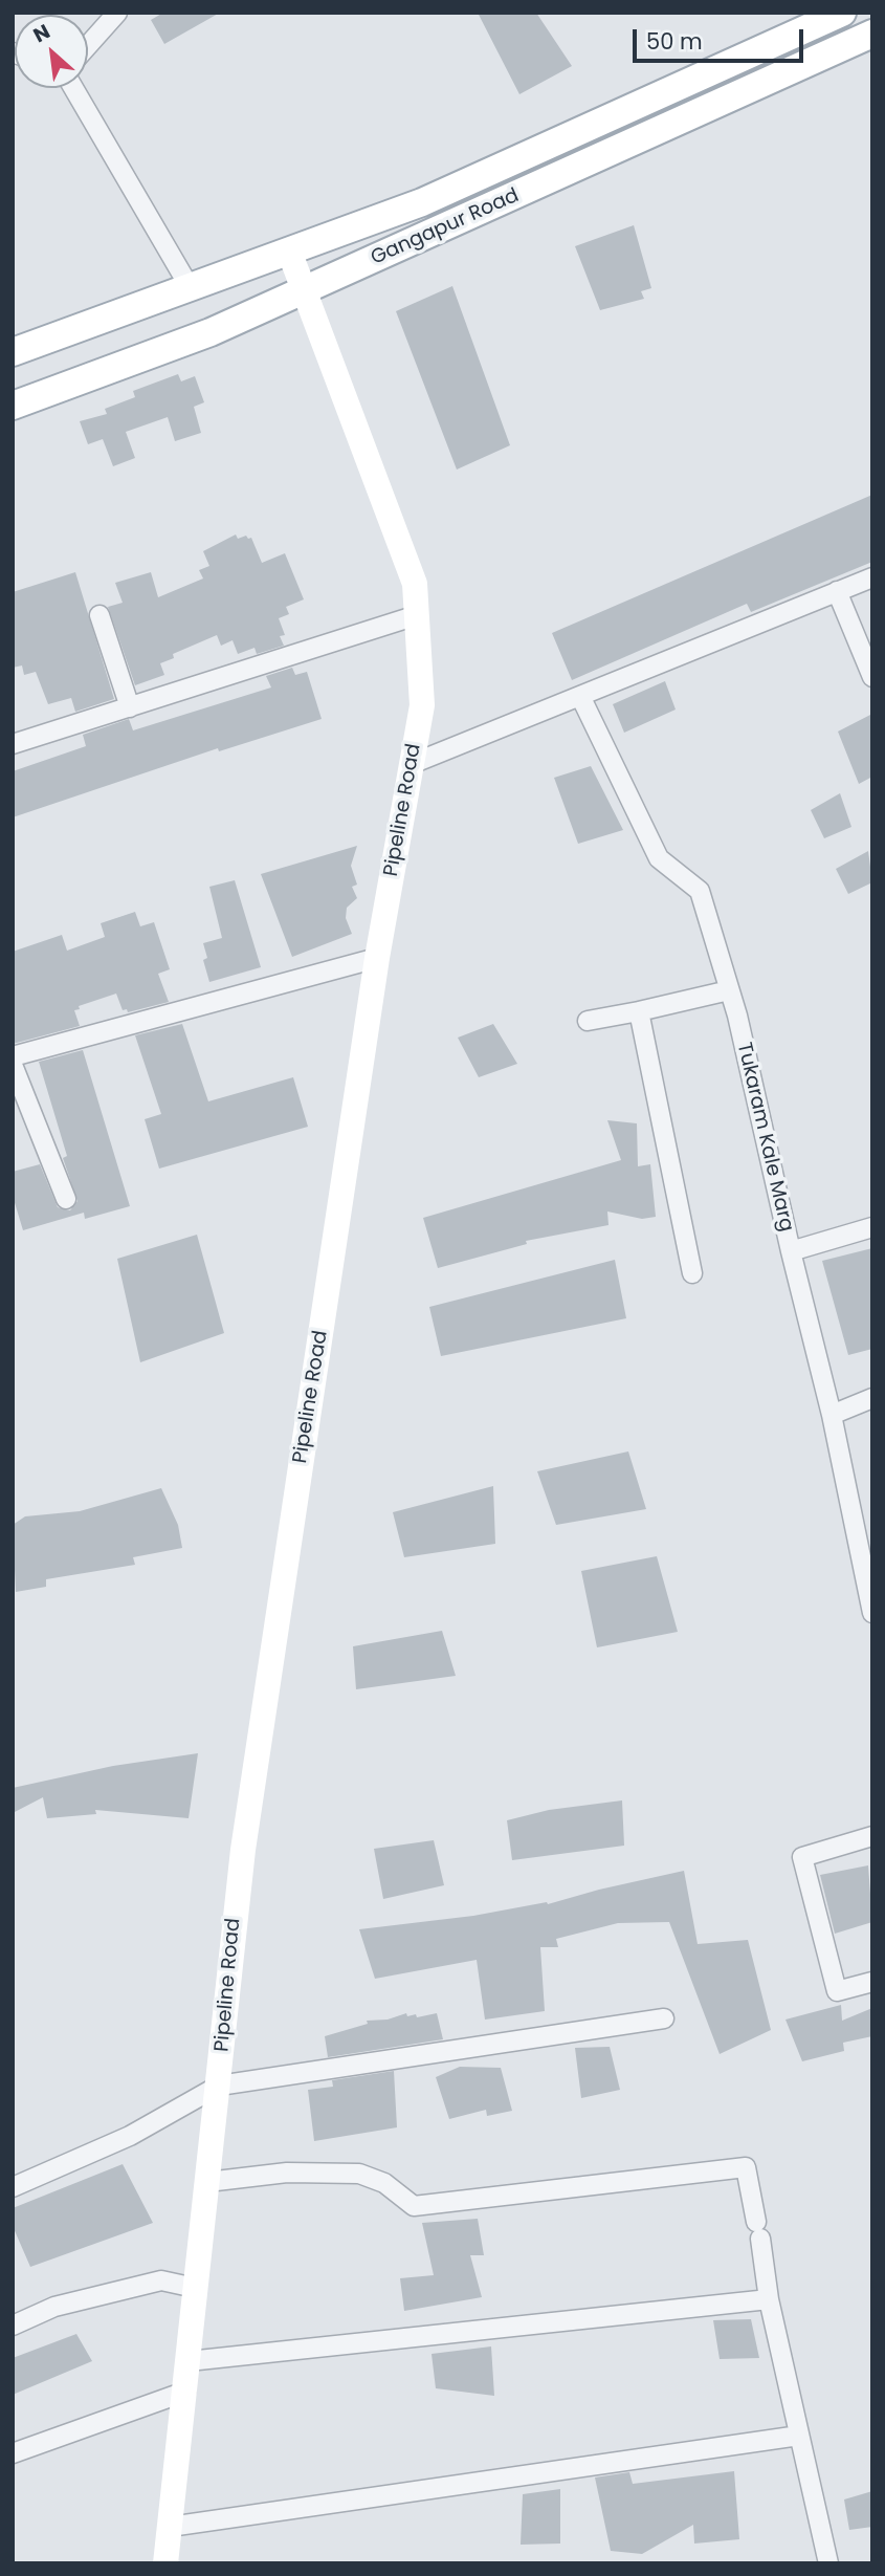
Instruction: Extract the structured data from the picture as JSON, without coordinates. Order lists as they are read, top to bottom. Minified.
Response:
{"streets":{"main road":["Gangapur Road"],"street":["Pipeline Road","Tukaram Kale Marg"]},"crossings":[["Gangapur Road","Pipeline Road"]],"scale_bar":"50 m","north":"top left"}
